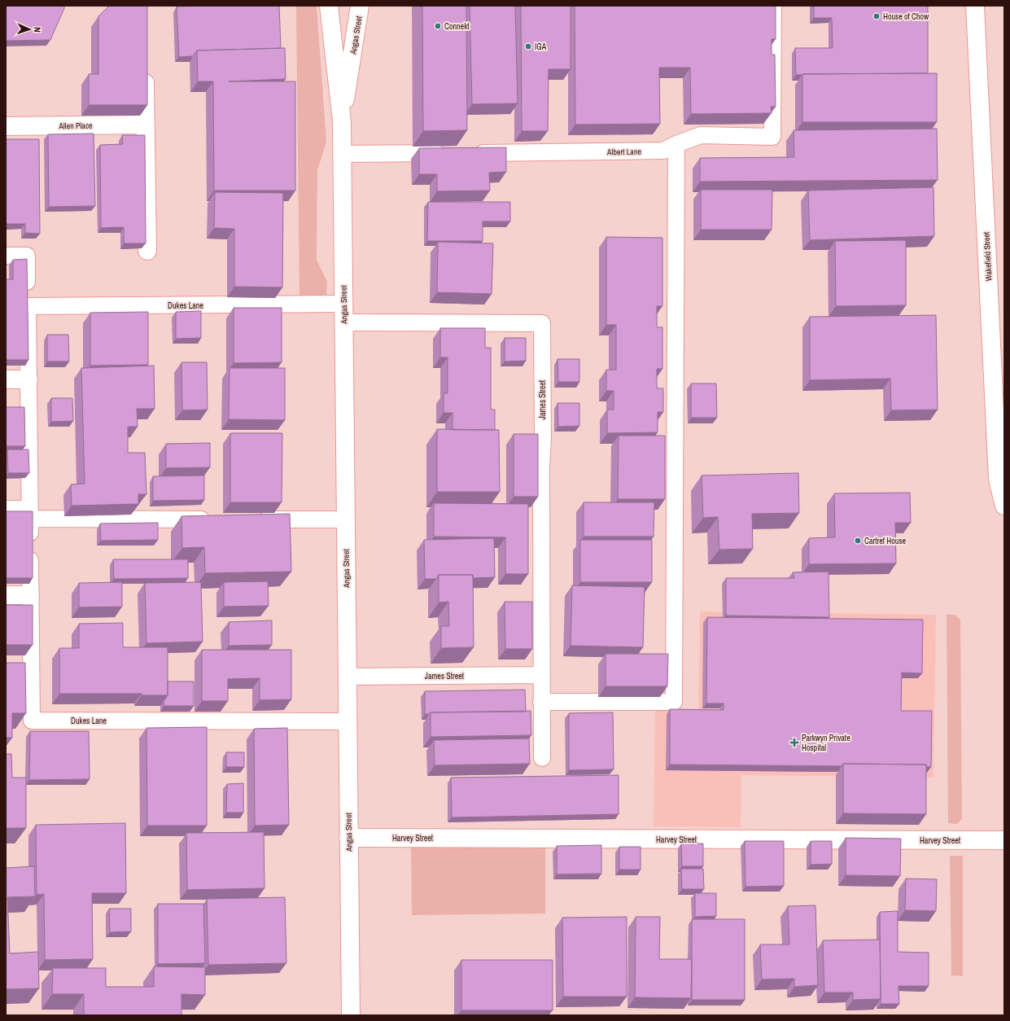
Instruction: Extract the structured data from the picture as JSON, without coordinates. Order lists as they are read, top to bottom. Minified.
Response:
{"streets":{"street":["Angas Street","Allen Place","Wakefield Street","Harvey Street"],"lane":["Albert Lane","Dukes Lane","James Street"]},"crossings":[["Angas Street","Dukes Lane"],["Angas Street","James Street"],["Angas Street","Harvey Street"]],"places":{"other":["House of Chow","Connekt","IGA","Cartref House"],"health":["Parkwyn Private Hospital"]},"north":"right"}
